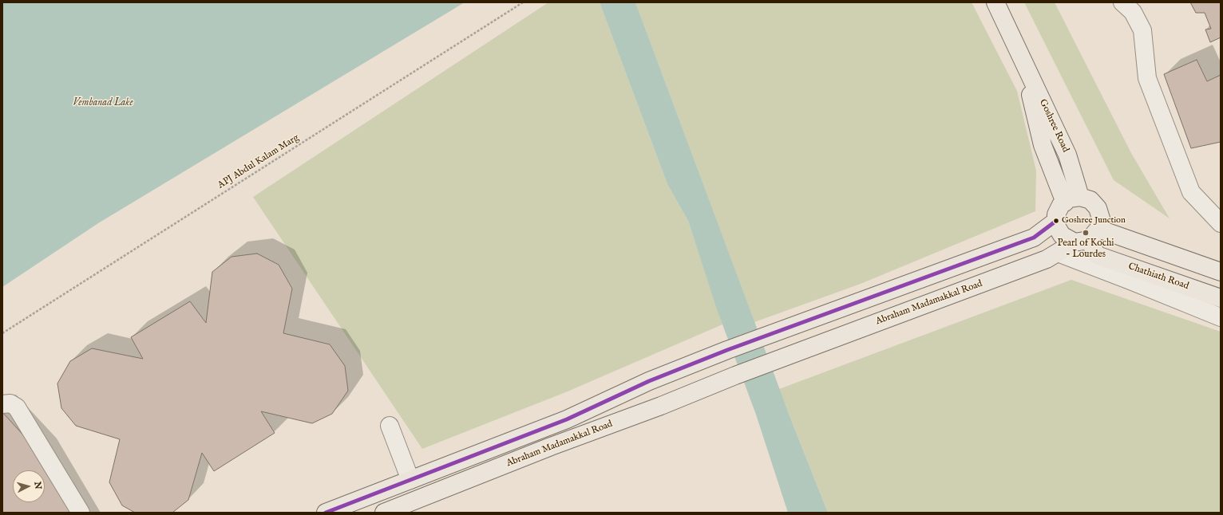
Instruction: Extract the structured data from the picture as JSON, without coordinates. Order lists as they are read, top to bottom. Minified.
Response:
{"streets":{"main road":["Goshree Road","Chathiath Road","Abraham Madamakkal Road"],"path":["APJ Abdul Kalam Marg"]},"crossings":[["Goshree Road","Chathiath Road"],["Goshree Road","Abraham Madamakkal Road"],["Chathiath Road","Abraham Madamakkal Road"]],"water":["Vembanad Lake"],"places":["Goshree Junction","Pearl of Kochi - Lourdes"],"north":"right"}
